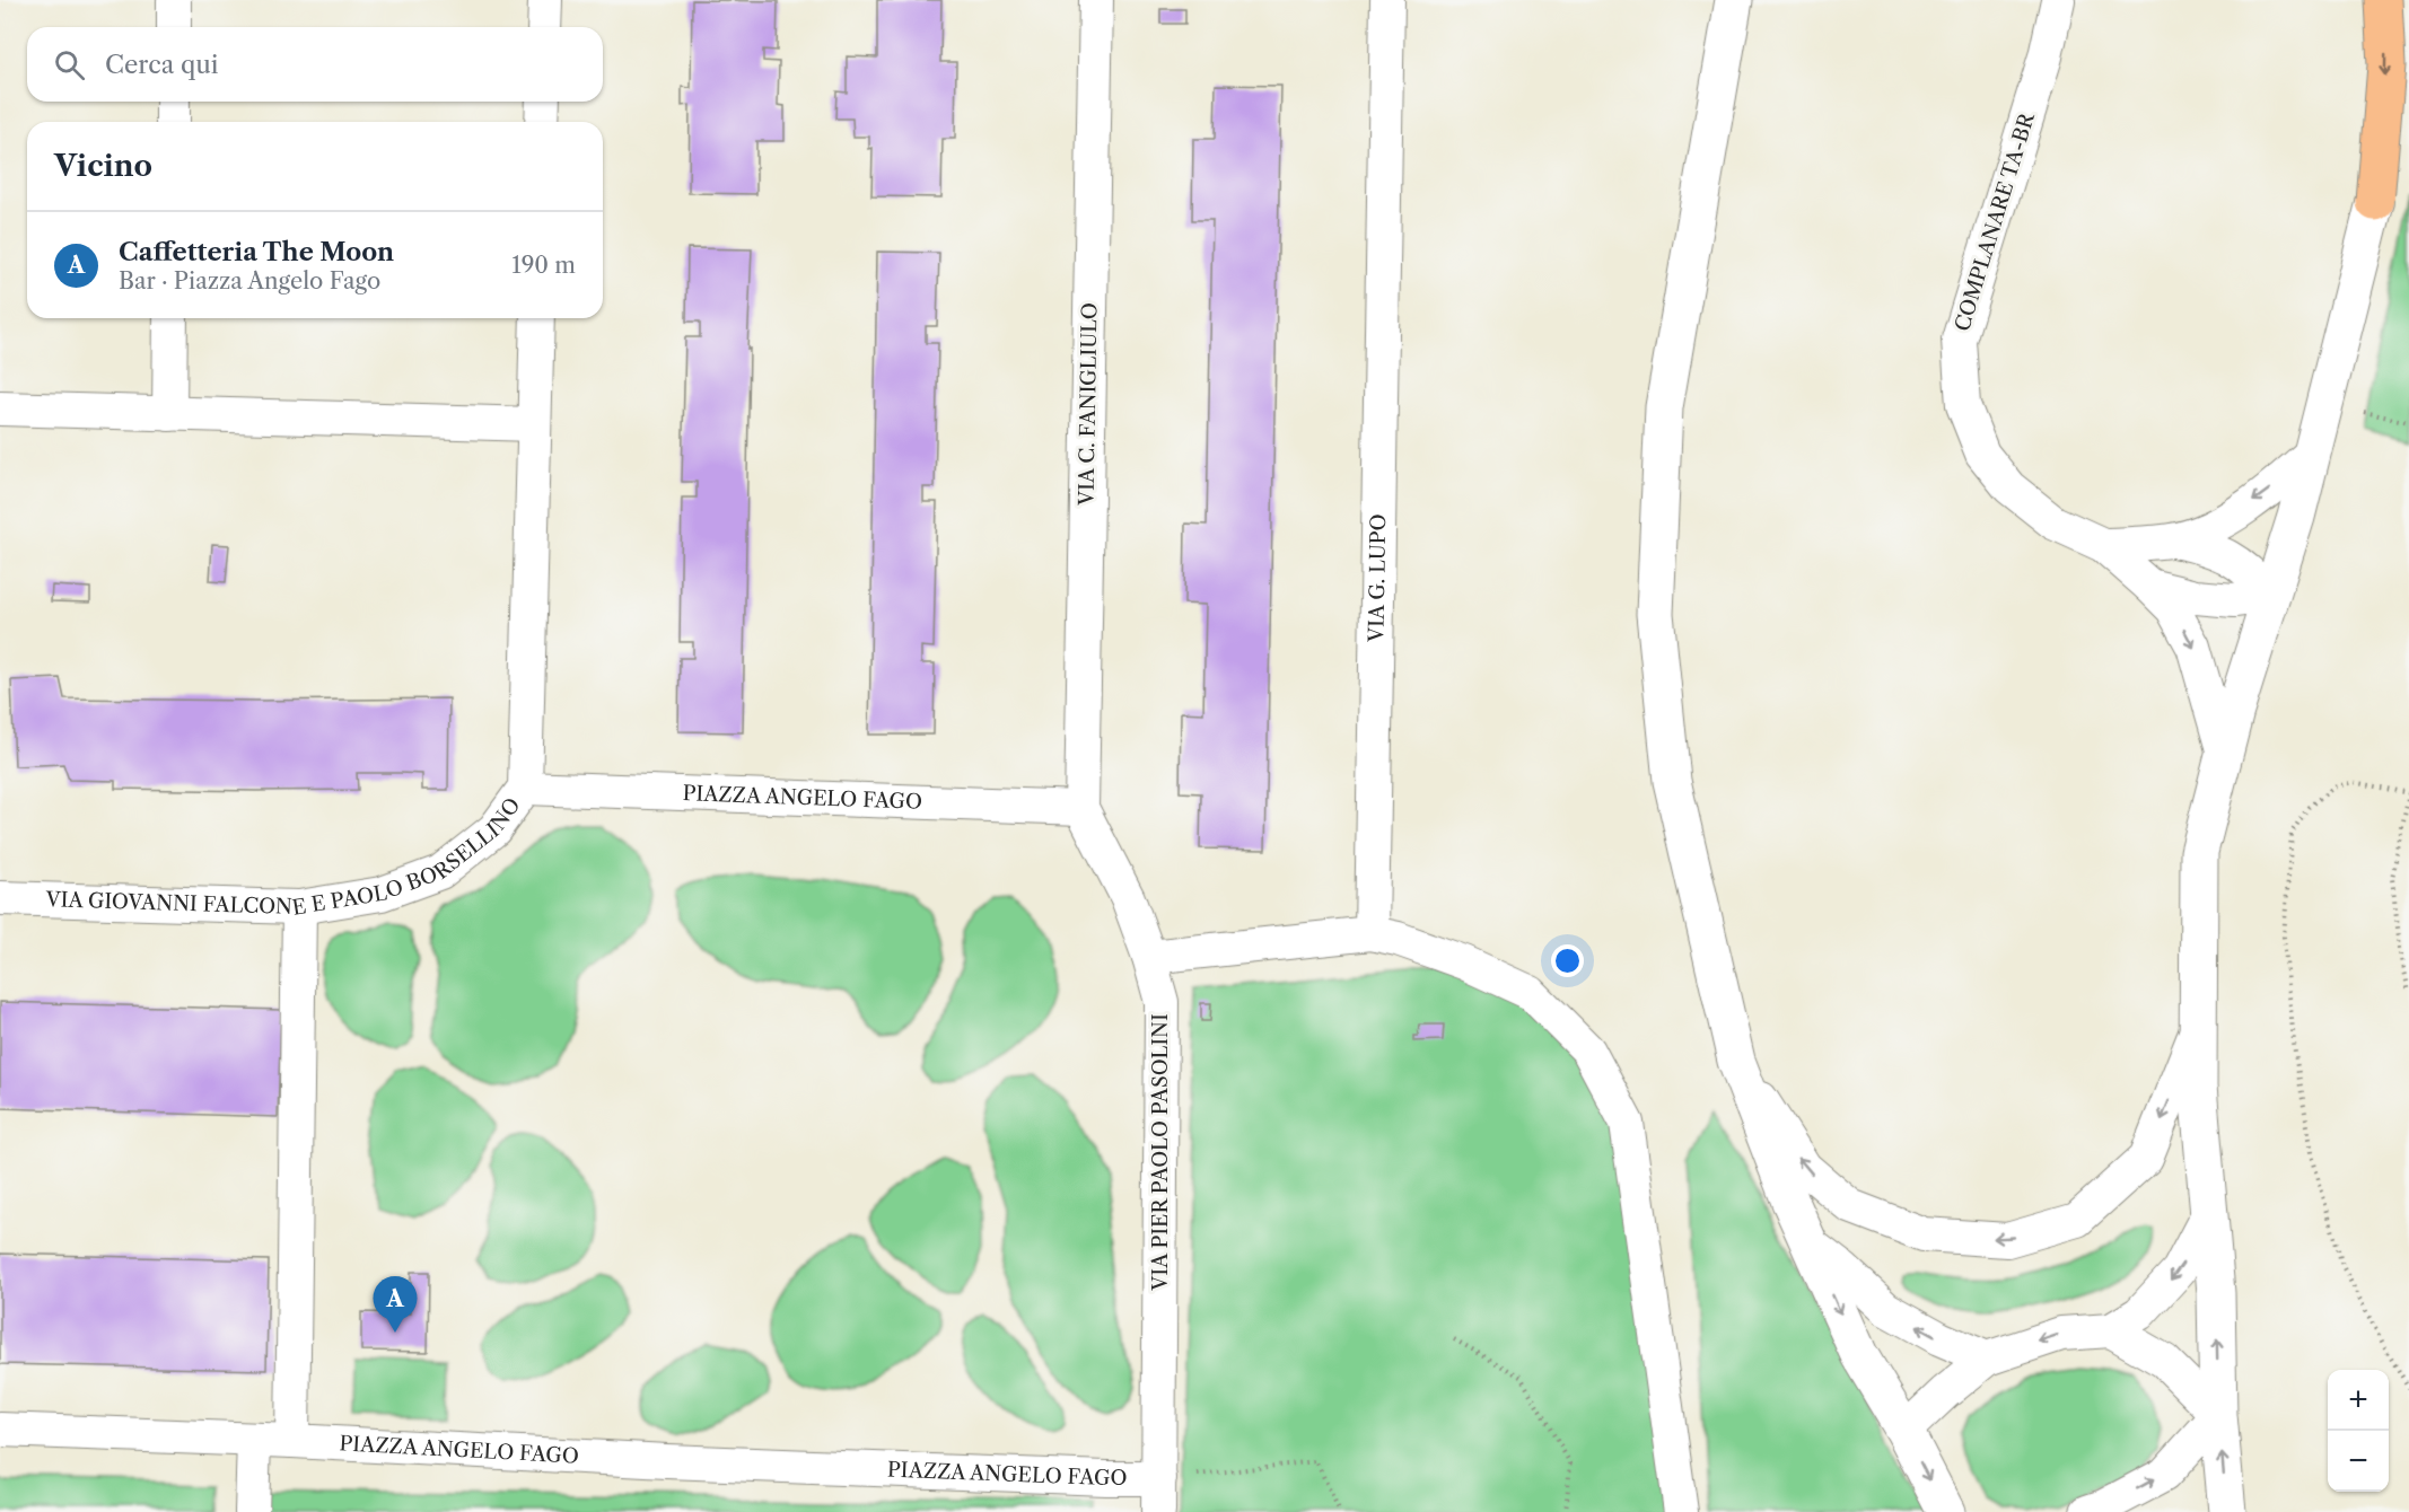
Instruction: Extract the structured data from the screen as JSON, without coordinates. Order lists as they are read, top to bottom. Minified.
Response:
{"streets":{"street":["COMPLANARE TA-BR","VIA C. FANIGLIULO","VIA G. LUPO","PIAZZA ANGELO FAGO","VIA GIOVANNI FALCONE E PAOLO BORSELLINO","VIA PIER PAOLO PASOLINI"]},"crossings":[["VIA C. FANIGLIULO","PIAZZA ANGELO FAGO"],["VIA C. FANIGLIULO","VIA PIER PAOLO PASOLINI"],["PIAZZA ANGELO FAGO","VIA GIOVANNI FALCONE E PAOLO BORSELLINO"],["PIAZZA ANGELO FAGO","VIA PIER PAOLO PASOLINI"]],"page":{"search":"Cerca qui","heading":"Vicino","list":[{"mark":"A","name":"Caffetteria The Moon","note":"Bar · Piazza Angelo Fago","value":"190 m"}],"pins":"A","map_buttons":["+","−"]}}
